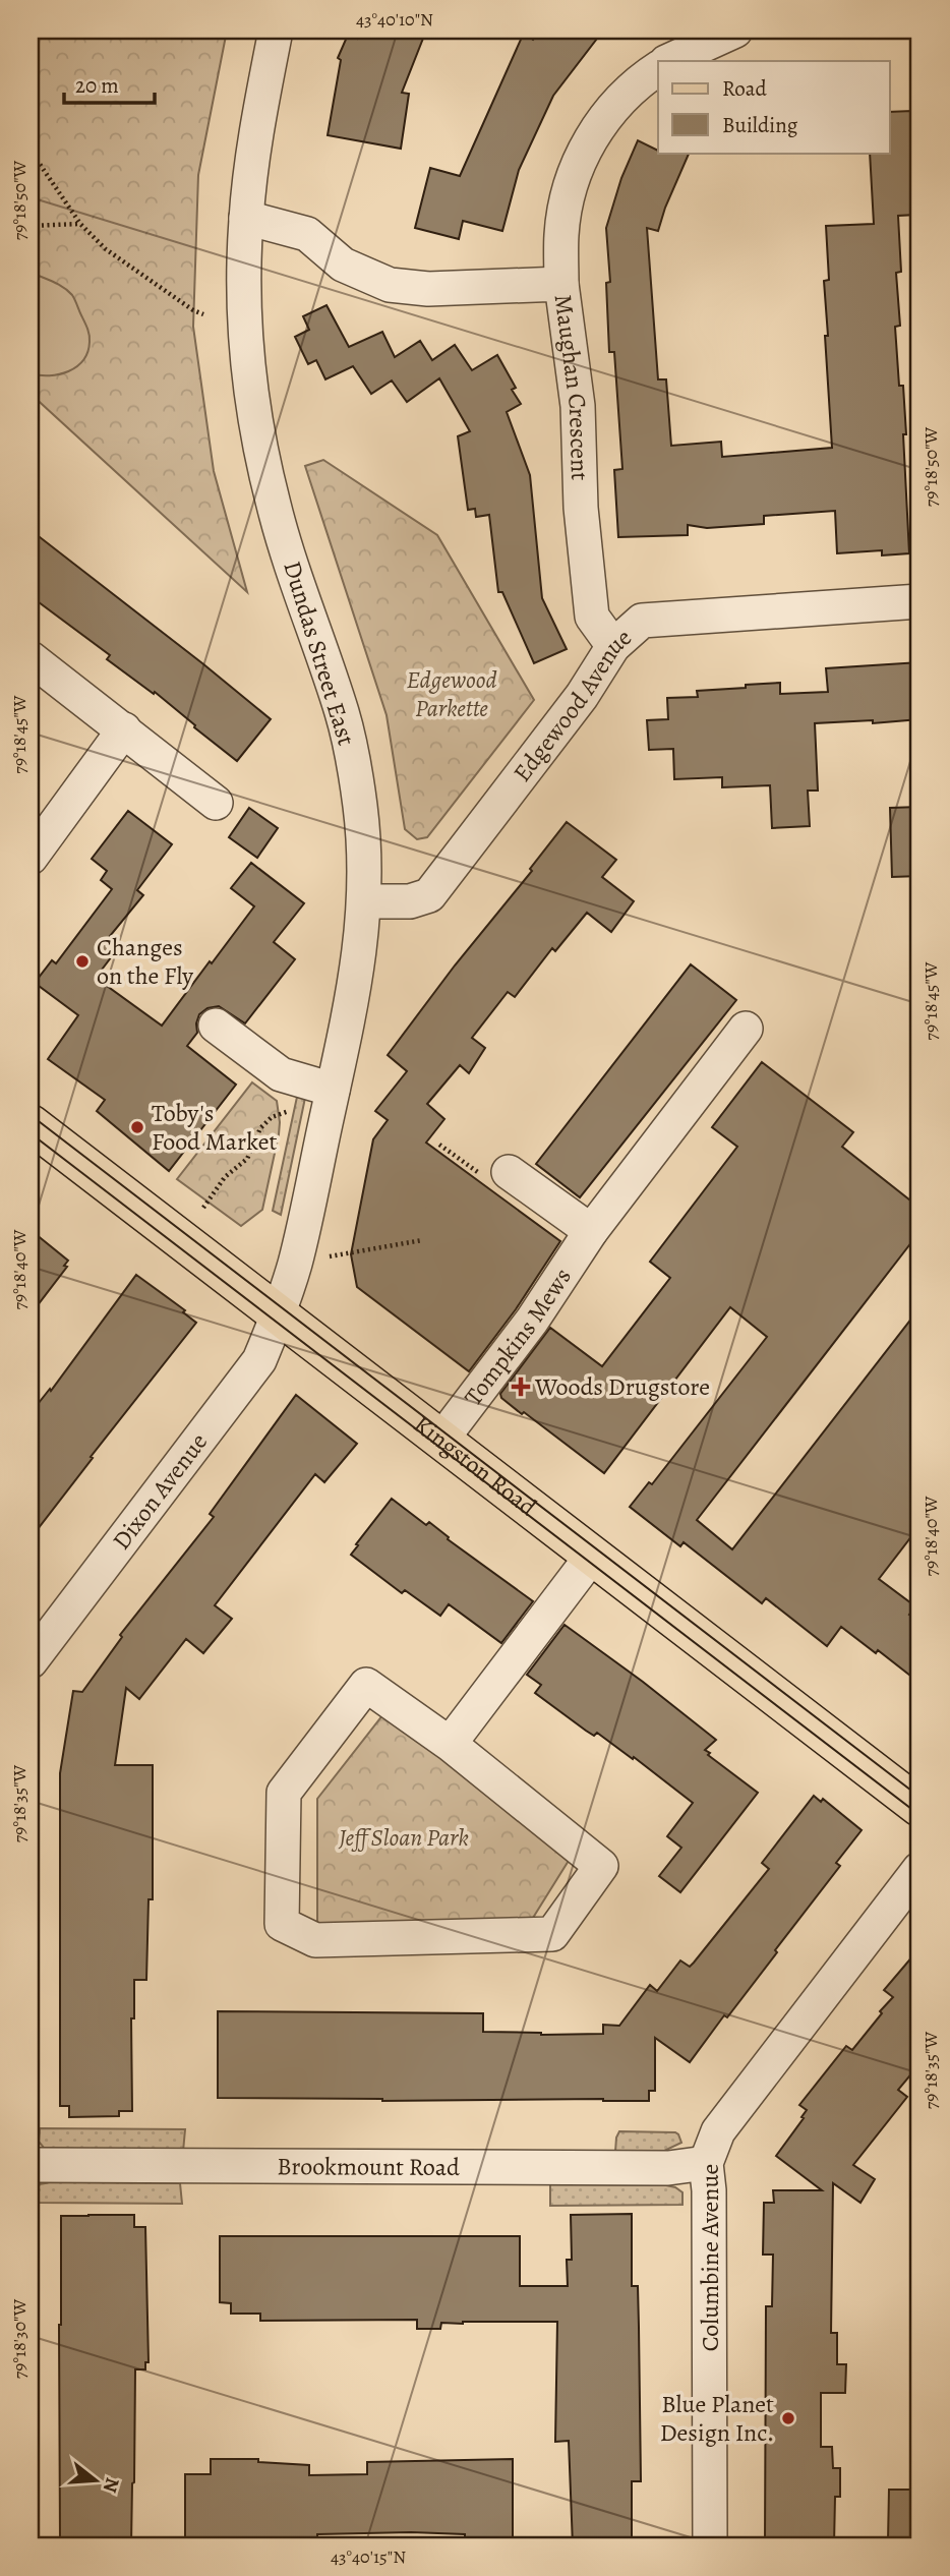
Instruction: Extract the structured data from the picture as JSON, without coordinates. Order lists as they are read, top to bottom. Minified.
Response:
{"streets":{"main road":["Kingston Road"],"street":["Maughan Crescent","Dundas Street East","Edgewood Avenue","Tompkins Mews","Dixon Avenue","Brookmount Road","Columbine Avenue"]},"crossings":[["Maughan Crescent","Dundas Street East"],["Maughan Crescent","Edgewood Avenue"],["Dundas Street East","Edgewood Avenue"],["Dundas Street East","Kingston Road"],["Dundas Street East","Dixon Avenue"],["Tompkins Mews","Kingston Road"],["Kingston Road","Dixon Avenue"],["Brookmount Road","Columbine Avenue"]],"parks":["Edgewood Parkette","Jeff Sloan Park"],"places":{"other":["Changes on the Fly","Toby's Food Market","Blue Planet Design Inc."],"health":["Woods Drugstore"]},"legend":["Road","Building"],"scale_bar":"20 m","north":"right","coordinates":["43°40'10\"N","79°18'50\"W","79°18'45\"W","79°18'40\"W","79°18'35\"W","79°18'30\"W","43°40'15\"N"]}
